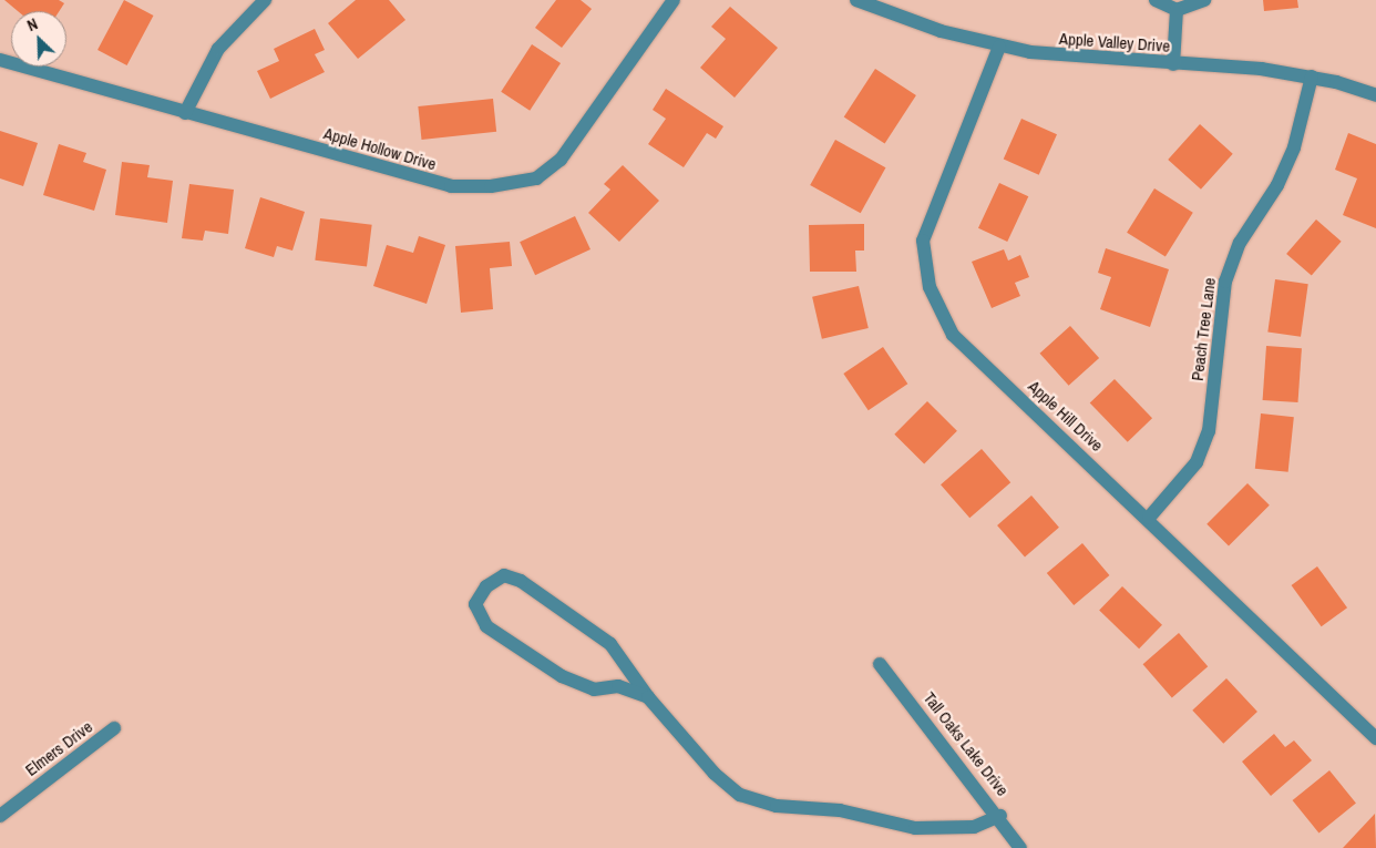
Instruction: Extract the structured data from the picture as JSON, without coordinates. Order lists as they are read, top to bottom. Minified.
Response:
{"streets":{"street":["Apple Valley Drive","Apple Hollow Drive","Peach Tree Lane","Apple Hill Drive","Tall Oaks Lake Drive","Elmers Drive"]},"crossings":[["Apple Valley Drive","Peach Tree Lane"],["Apple Valley Drive","Apple Hill Drive"],["Peach Tree Lane","Apple Hill Drive"]],"north":"top left"}
